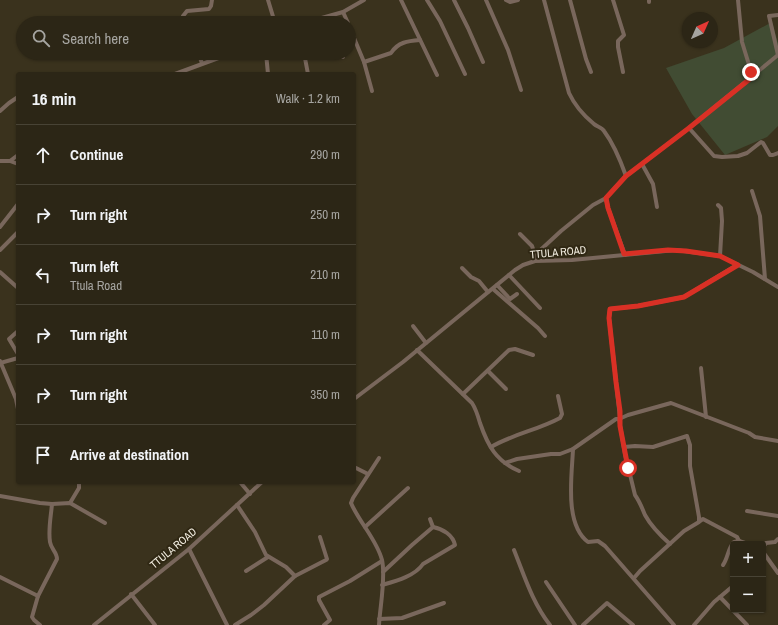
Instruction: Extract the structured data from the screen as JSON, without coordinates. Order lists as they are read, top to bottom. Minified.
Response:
{"streets":{"street":["TTULA ROAD"]},"north":"top right","page":{"search":"Search here","heading":["16 min","Walk · 1.2 km"],"list":[["Continue","290 m"],["Turn right","250 m"],["Turn left","Ttula Road","210 m"],["Turn right","110 m"],["Turn right","350 m"],"Arrive at destination"],"map_buttons":["+","−"]}}
